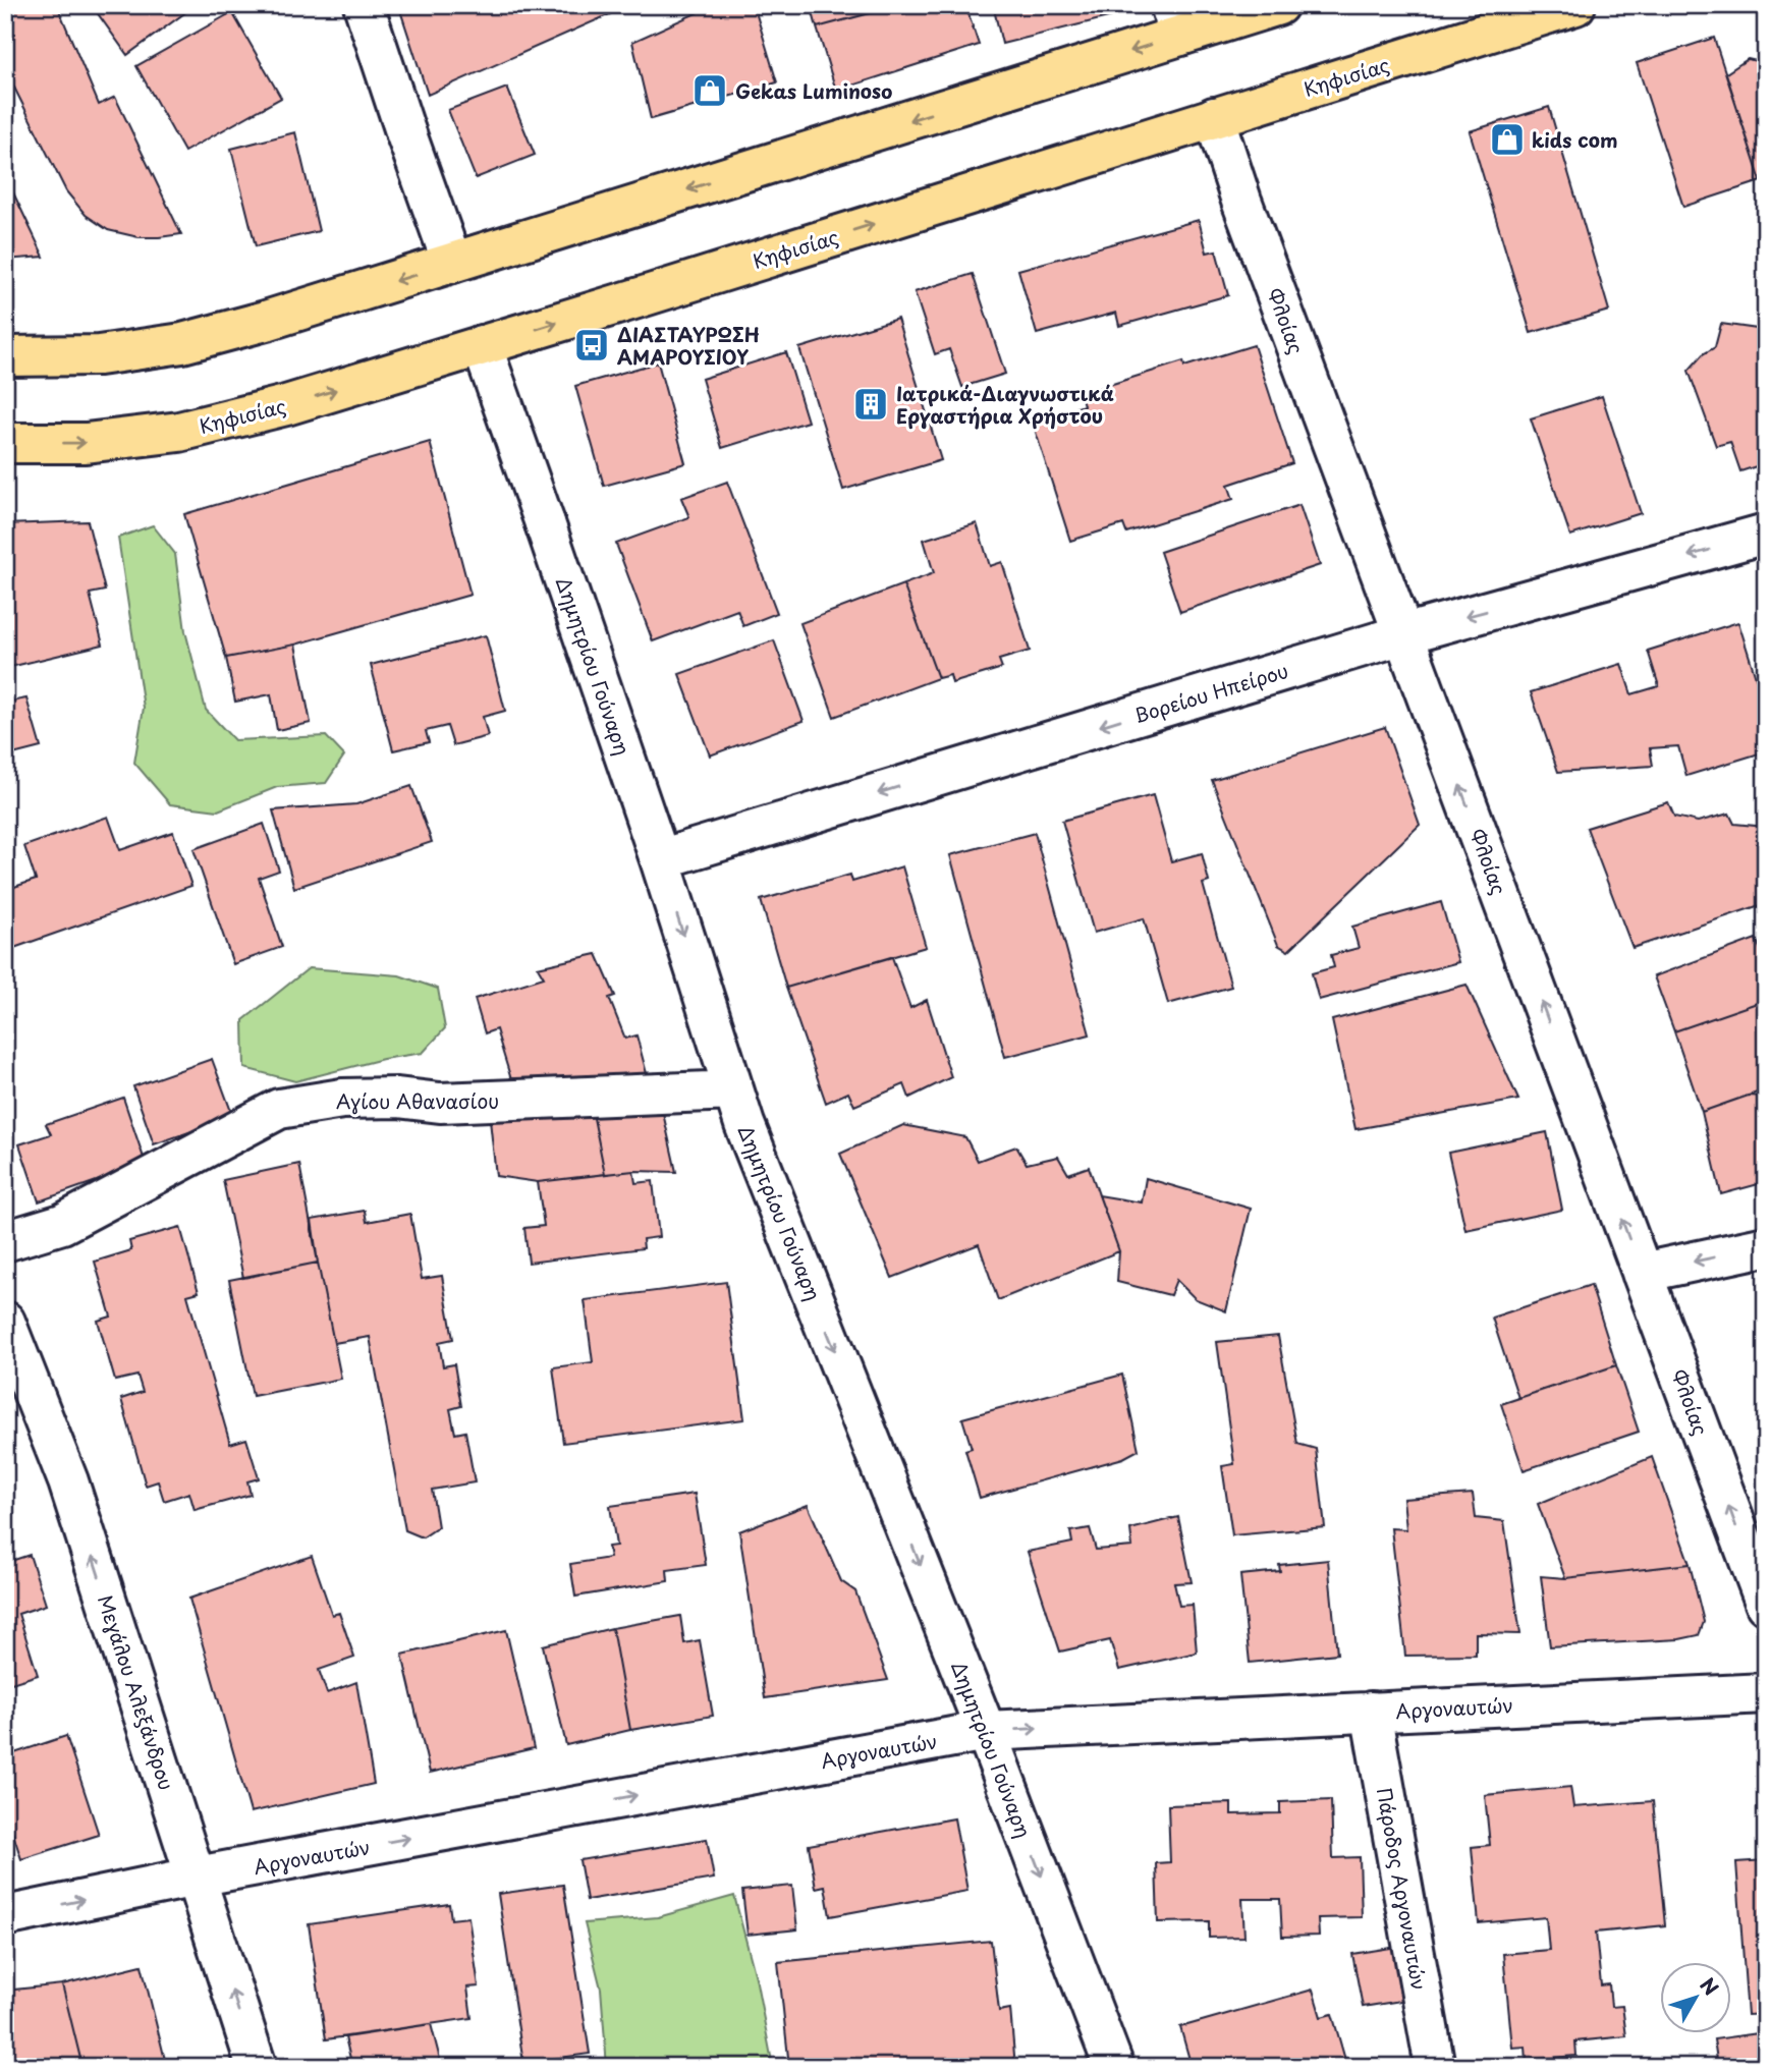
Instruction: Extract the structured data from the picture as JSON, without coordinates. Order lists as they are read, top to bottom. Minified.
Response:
{"streets":{"main road":["Κηφισίας"],"street":["Φλοίας","Δημητρίου Γούναρη","Βορείου Ηπείρου","Αγίου Αθανασίου","Μεγάλου Αλεξάνδρου","Αργοναυτών","Πάροδος Αργοναυτών"]},"crossings":[["Κηφισίας","Φλοίας"],["Κηφισίας","Δημητρίου Γούναρη"],["Φλοίας","Βορείου Ηπείρου"],["Δημητρίου Γούναρη","Βορείου Ηπείρου"],["Δημητρίου Γούναρη","Αγίου Αθανασίου"],["Δημητρίου Γούναρη","Αργοναυτών"],["Μεγάλου Αλεξάνδρου","Αργοναυτών"],["Αργοναυτών","Πάροδος Αργοναυτών"]],"one_way":["Φλοίας","Δημητρίου Γούναρη","Βορείου Ηπείρου","Μεγάλου Αλεξάνδρου","Αργοναυτών"],"places":{"shop":["Gekas Luminoso","kids com"],"bus stop":["ΔΙΑΣΤΑΥΡΩΣΗ ΑΜΑΡΟΥΣΙΟΥ"],"building":["Ιατρικά-Διαγνωστικά Εργαστήρια Χρήστου"]},"north":"top right"}
